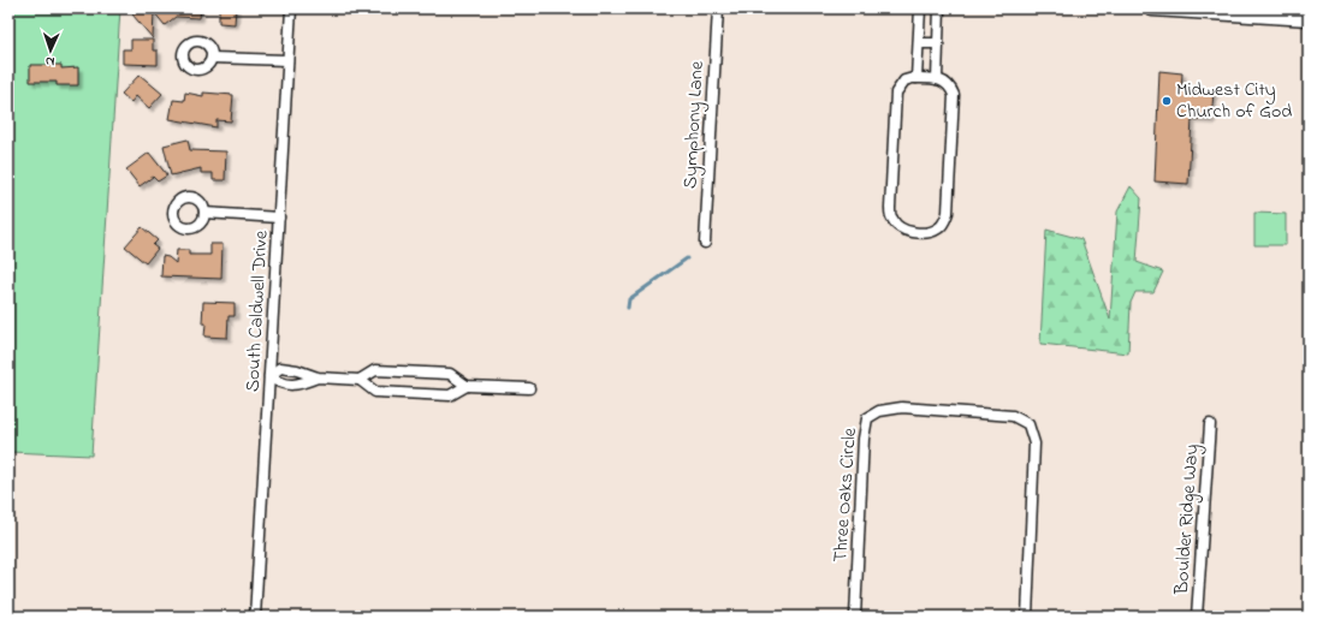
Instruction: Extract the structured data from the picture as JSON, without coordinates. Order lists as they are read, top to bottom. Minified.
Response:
{"streets":{"street":["Symphony Lane","South Caldwell Drive","Three Oaks Circle","Boulder Ridge Way"]},"places":["Midwest City Church of God"],"north":"bottom"}
